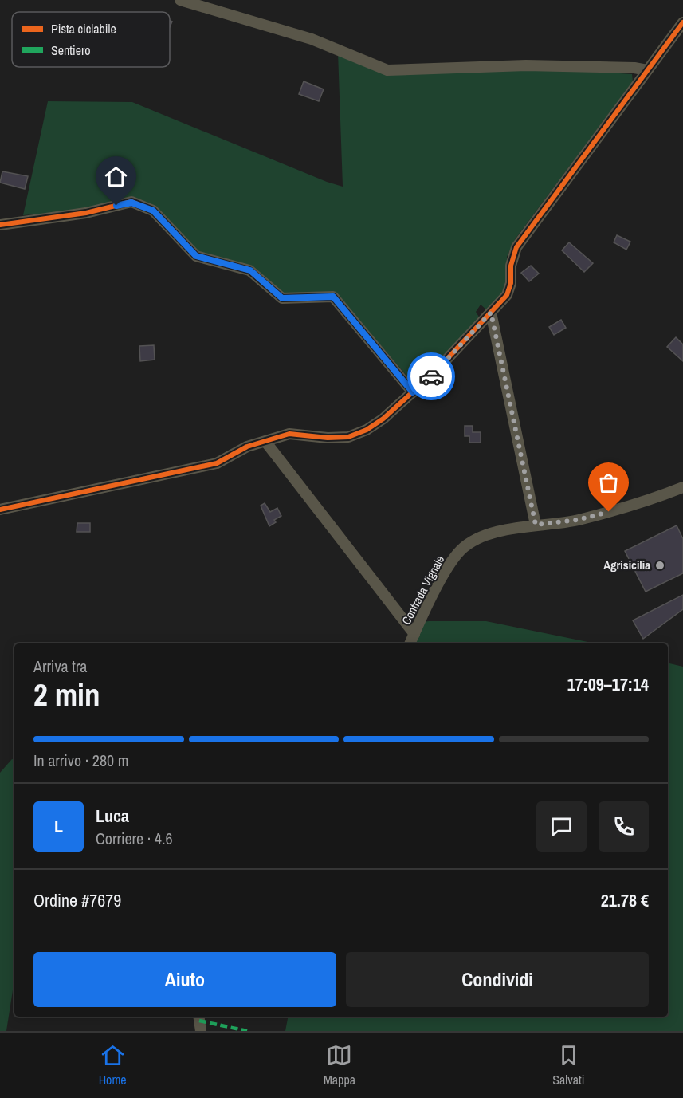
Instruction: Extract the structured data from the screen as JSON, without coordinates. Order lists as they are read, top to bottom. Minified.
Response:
{"streets":{"street":["Contrada Vignale"]},"places":["Agrisicilia"],"legend":["Pista ciclabile","Sentiero"],"page":{"heading":["2 min","Arriva tra","17:09–17:14"],"panel":["Luca","Corriere · 4.6","Ordine #7679","21.78 €"],"bar":"In arrivo · 280 m","round":"L","buttons":["Aiuto","Condividi"],"tabs":["Home","Mappa","Salvati"]}}
